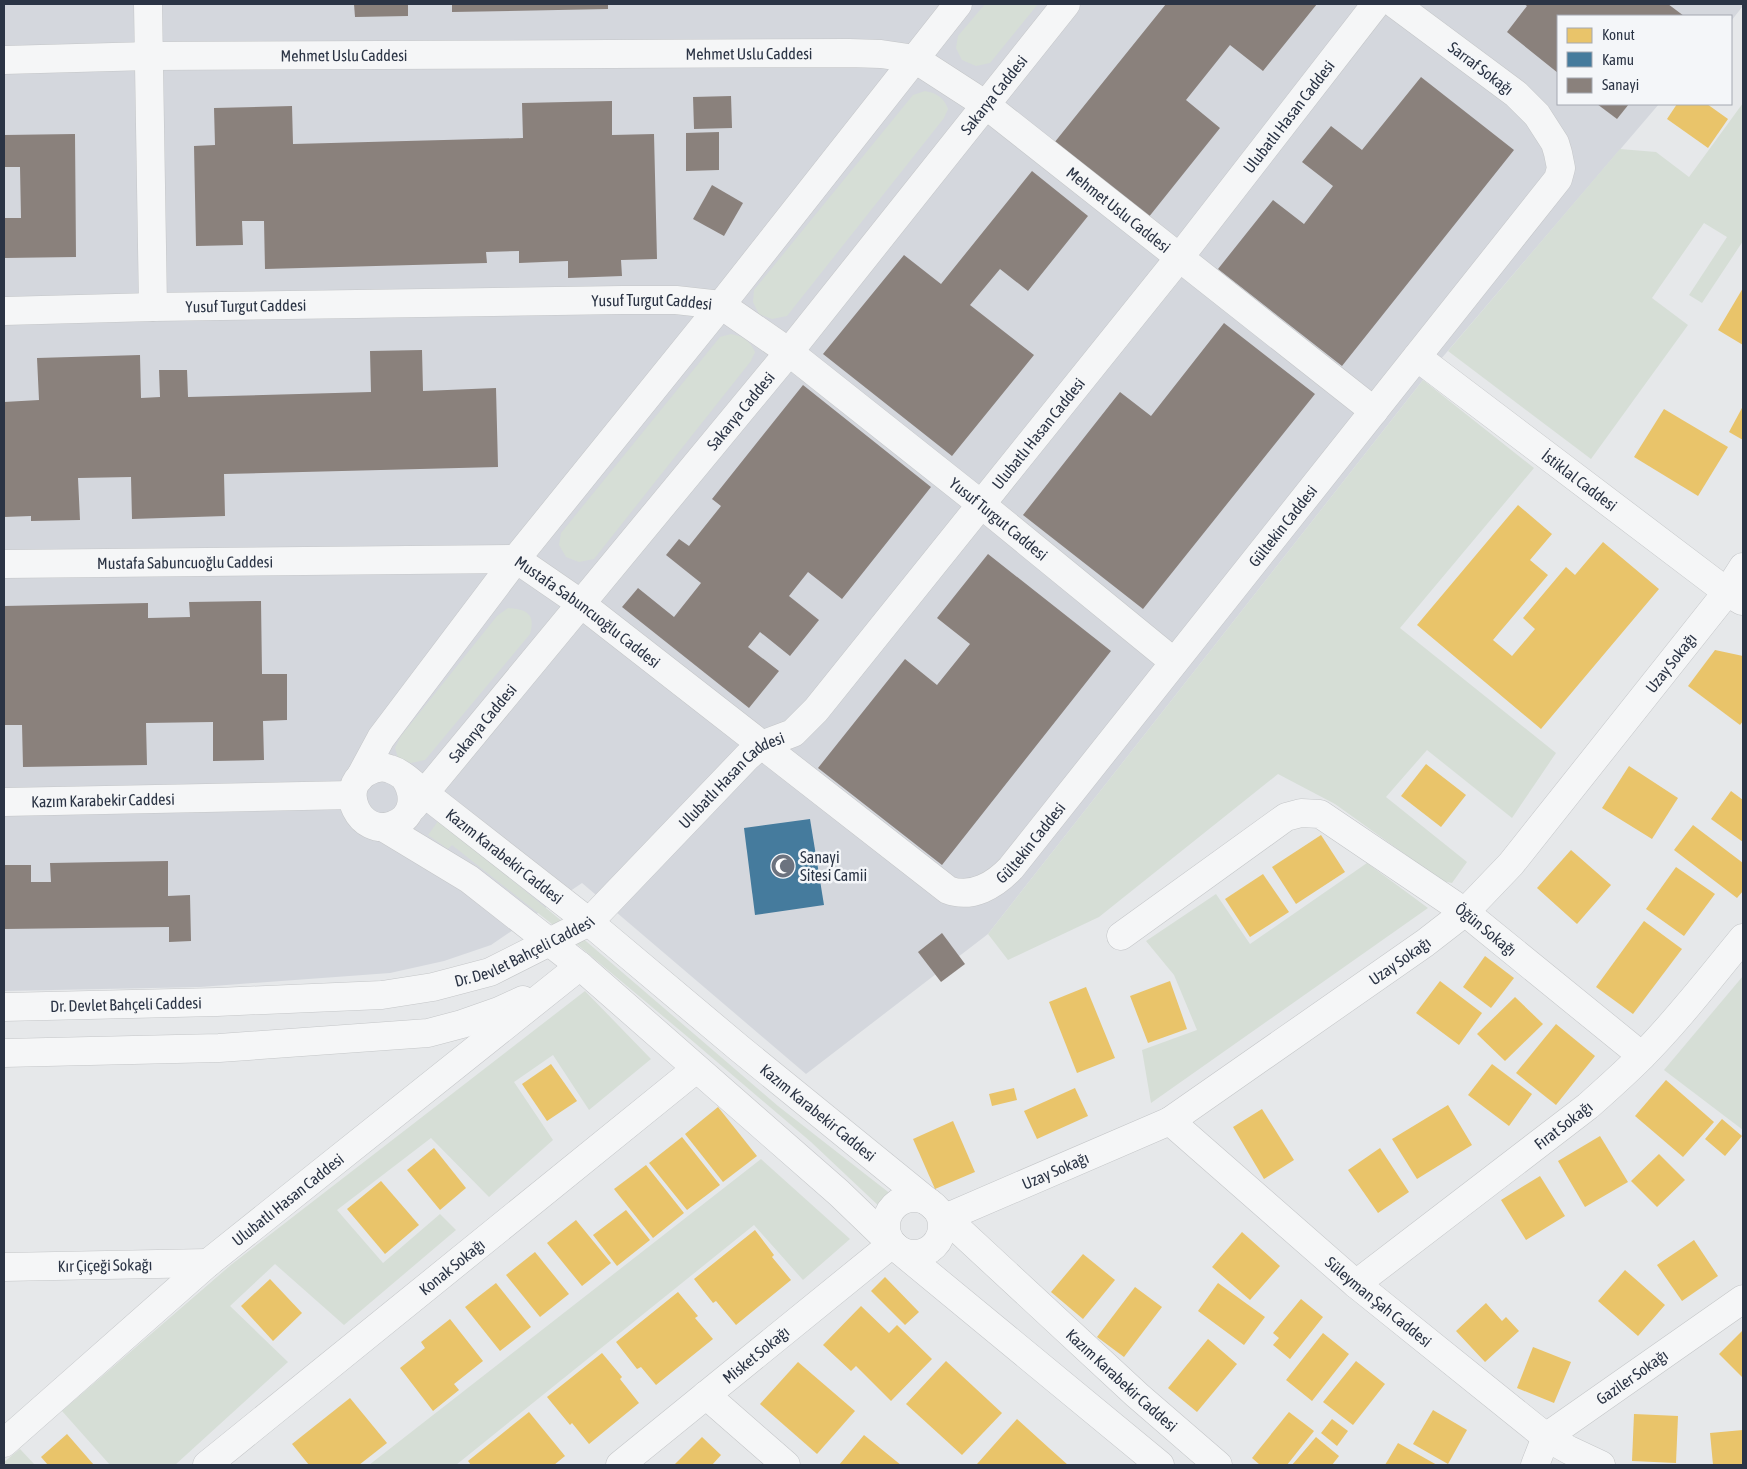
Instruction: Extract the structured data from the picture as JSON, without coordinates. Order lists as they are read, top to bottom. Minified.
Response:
{"streets":{"street":["Mehmet Uslu Caddesi","Sarraf Sokağı","Sakarya Caddesi","Ulubatlı Hasan Caddesi","Yusuf Turgut Caddesi","İstiklal Caddesi","Gültekin Caddesi","Mustafa Sabuncuoğlu Caddesi","Uzay Sokağı","Kazım Karabekir Caddesi","Öğün Sokağı","Dr. Devlet Bahçeli Caddesi","Fırat Sokağı","Kır Çiçeği Sokağı","Konak Sokağı","Süleyman Şah Caddesi","Misket Sokağı","Gaziler Sokağı"]},"crossings":[["Mehmet Uslu Caddesi","Sakarya Caddesi"],["Mehmet Uslu Caddesi","Ulubatlı Hasan Caddesi"],["Mehmet Uslu Caddesi","Gültekin Caddesi"],["Sarraf Sokağı","Gültekin Caddesi"],["Sakarya Caddesi","Yusuf Turgut Caddesi"],["Sakarya Caddesi","Mustafa Sabuncuoğlu Caddesi"],["Sakarya Caddesi","Kazım Karabekir Caddesi"],["Ulubatlı Hasan Caddesi","Yusuf Turgut Caddesi"],["Ulubatlı Hasan Caddesi","Mustafa Sabuncuoğlu Caddesi"],["Ulubatlı Hasan Caddesi","Kazım Karabekir Caddesi"],["Ulubatlı Hasan Caddesi","Dr. Devlet Bahçeli Caddesi"],["Ulubatlı Hasan Caddesi","Kır Çiçeği Sokağı"],["Yusuf Turgut Caddesi","Gültekin Caddesi"],["İstiklal Caddesi","Gültekin Caddesi"],["İstiklal Caddesi","Uzay Sokağı"],["Gültekin Caddesi","Mustafa Sabuncuoğlu Caddesi"],["Uzay Sokağı","Kazım Karabekir Caddesi"],["Uzay Sokağı","Öğün Sokağı"],["Uzay Sokağı","Süleyman Şah Caddesi"],["Uzay Sokağı","Misket Sokağı"],["Kazım Karabekir Caddesi","Dr. Devlet Bahçeli Caddesi"],["Kazım Karabekir Caddesi","Misket Sokağı"],["Öğün Sokağı","Fırat Sokağı"],["Fırat Sokağı","Süleyman Şah Caddesi"],["Süleyman Şah Caddesi","Gaziler Sokağı"]],"places":{"mosque":["Sanayi Sitesi Camii"]},"legend":["Konut","Kamu","Sanayi"]}
